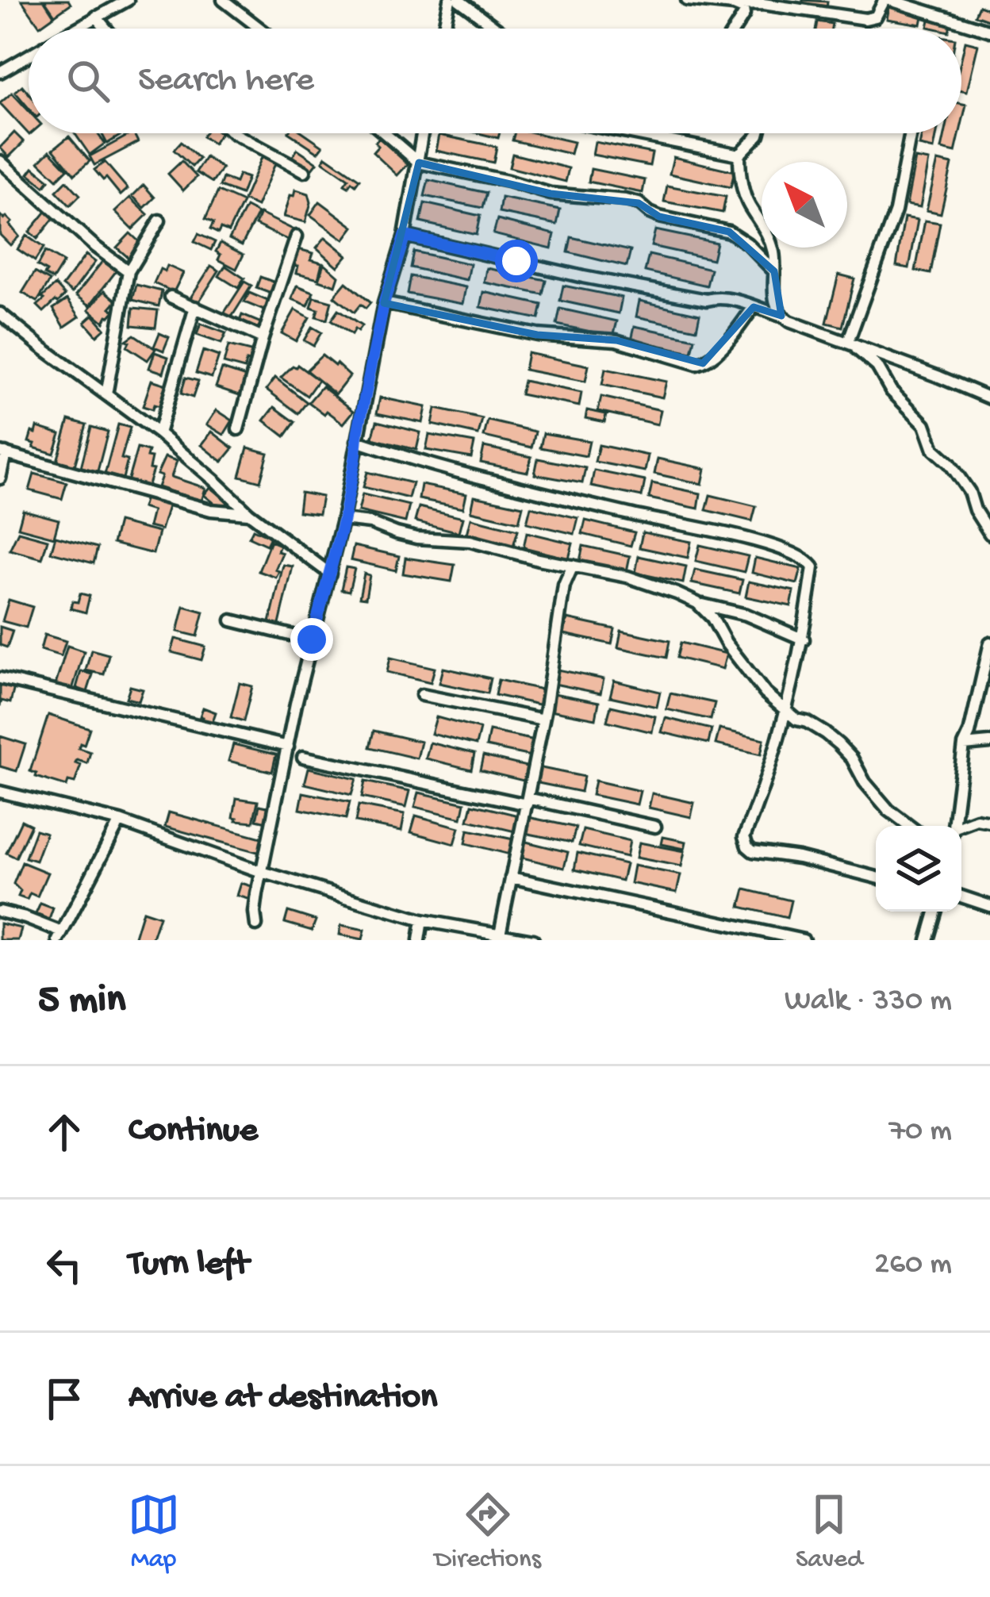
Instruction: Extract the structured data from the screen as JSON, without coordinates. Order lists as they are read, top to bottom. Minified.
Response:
{"north":"top left","page":{"search":"Search here","heading":["5 min","Walk · 330 m"],"list":[["Continue","70 m"],["Turn left","260 m"],"Arrive at destination"],"nav":["Map","Directions","Saved"]}}
